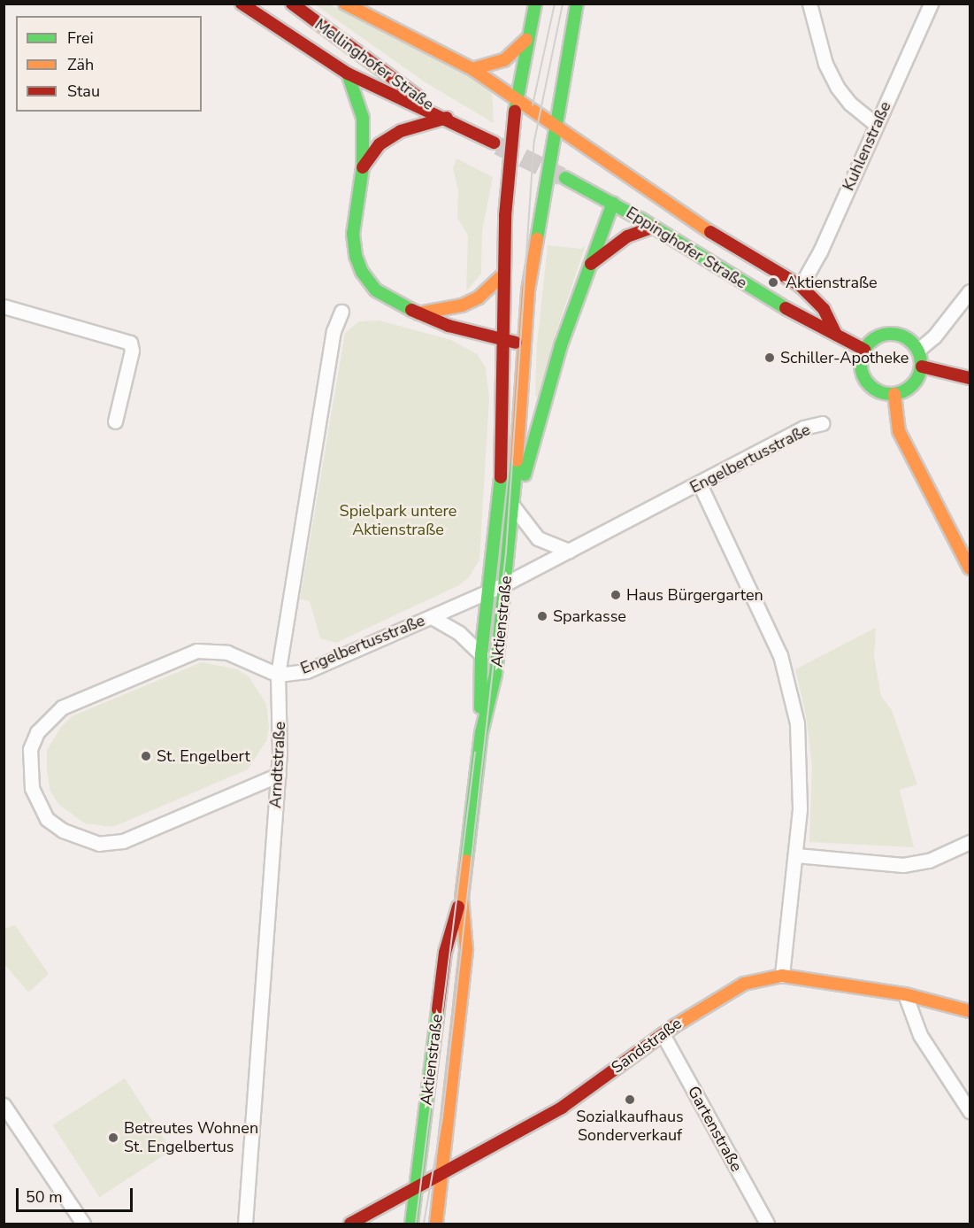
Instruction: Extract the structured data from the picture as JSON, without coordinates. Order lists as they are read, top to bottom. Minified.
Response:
{"streets":{"main road":["Mellinghofer Straße","Eppinghofer Straße","Aktienstraße","Sandstraße"],"street":["Kuhlenstraße","Engelbertusstraße","Arndtstraße","Gartenstraße"]},"crossings":[["Engelbertusstraße","Aktienstraße"],["Engelbertusstraße","Arndtstraße"],["Aktienstraße","Sandstraße"],["Sandstraße","Gartenstraße"]],"parks":["Spielpark untere Aktienstraße"],"places":["Aktienstraße","Schiller-Apotheke","Haus Bürgergarten","Sparkasse","St. Engelbert","Sozialkaufhaus Sonderverkauf","Betreutes Wohnen St. Engelbertus"],"legend":["Frei","Zäh","Stau"],"scale_bar":"50 m"}
